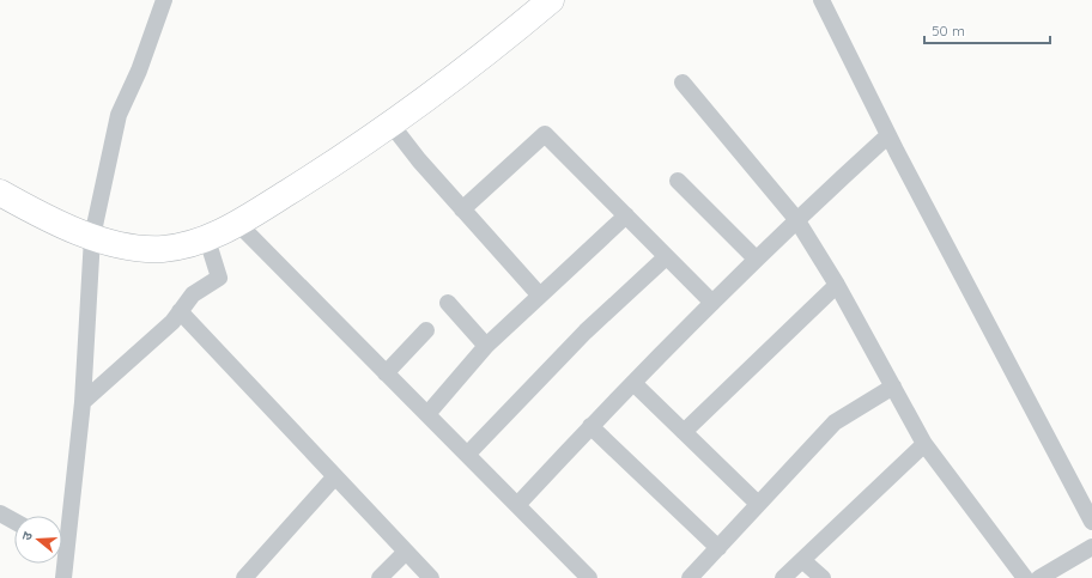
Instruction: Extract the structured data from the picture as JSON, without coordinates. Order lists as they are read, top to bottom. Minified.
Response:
{"scale_bar":"50 m","north":"left"}
